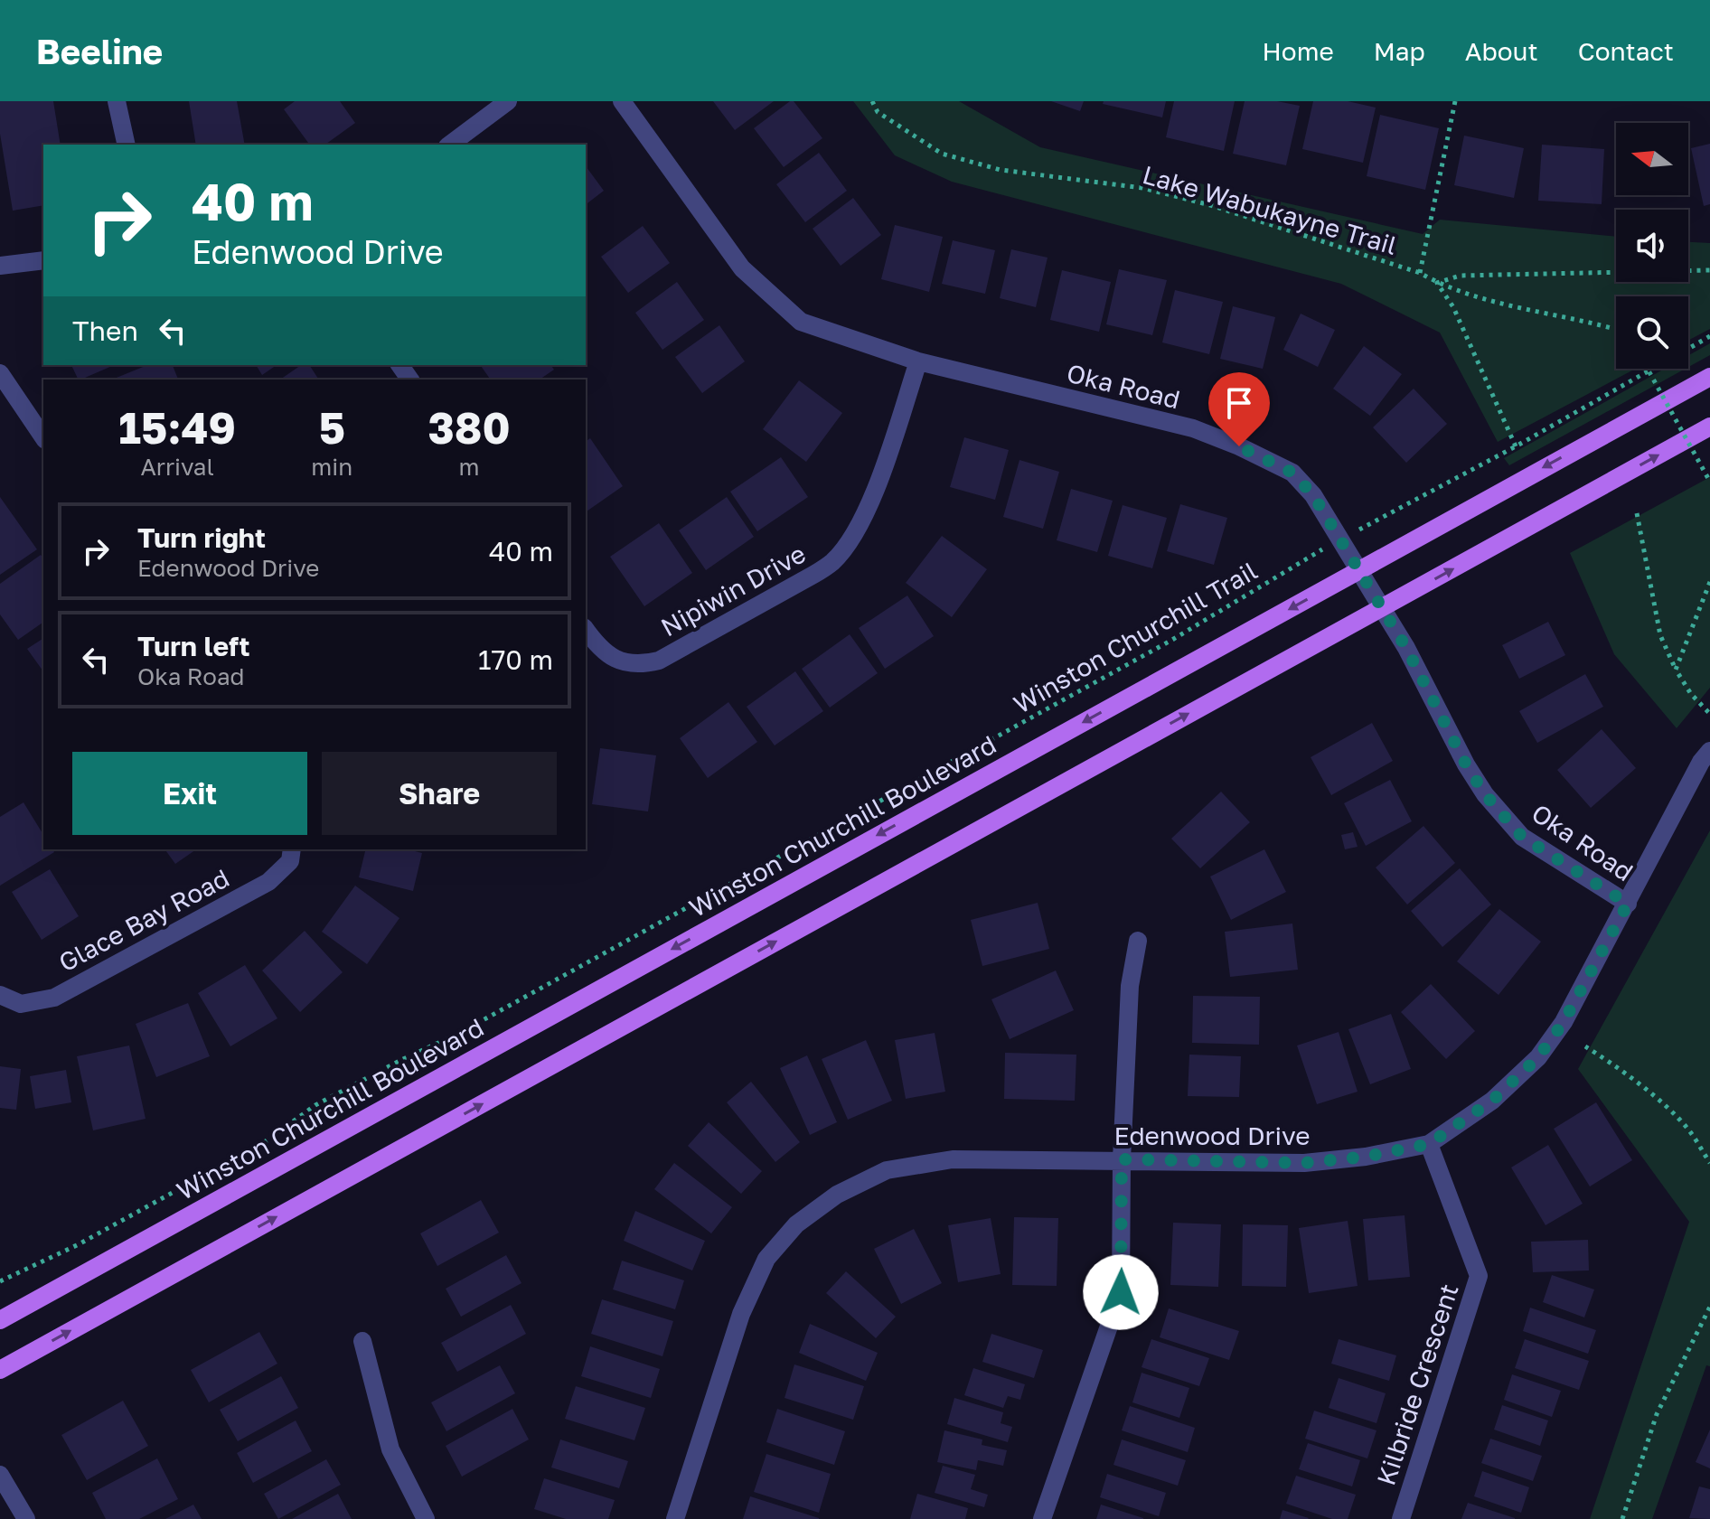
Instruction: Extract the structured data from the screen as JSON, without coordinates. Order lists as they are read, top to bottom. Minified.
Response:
{"streets":{"main road":["Winston Churchill Boulevard"],"street":["Oka Road","Nipiwin Drive","Glace Bay Road","Edenwood Drive","Kilbride Crescent"],"path":["Lake Wabukayne Trail","Winston Churchill Trail"]},"crossings":[["Oka Road","Nipiwin Drive"],["Oka Road","Winston Churchill Boulevard"],["Oka Road","Edenwood Drive"],["Edenwood Drive","Kilbride Crescent"]],"north":"left","page":{"header":"Beeline","nav":["Home","Map","About","Contact"],"turn":["40 m","Edenwood Drive"],"then":"Then","eta":["15:49","Arrival","5","min","380","m"],"list":[{"name":"Turn right","note":"Edenwood Drive","value":"40 m"},{"name":"Turn left","note":"Oka Road","value":"170 m"}],"buttons":["Exit","Share"]}}
